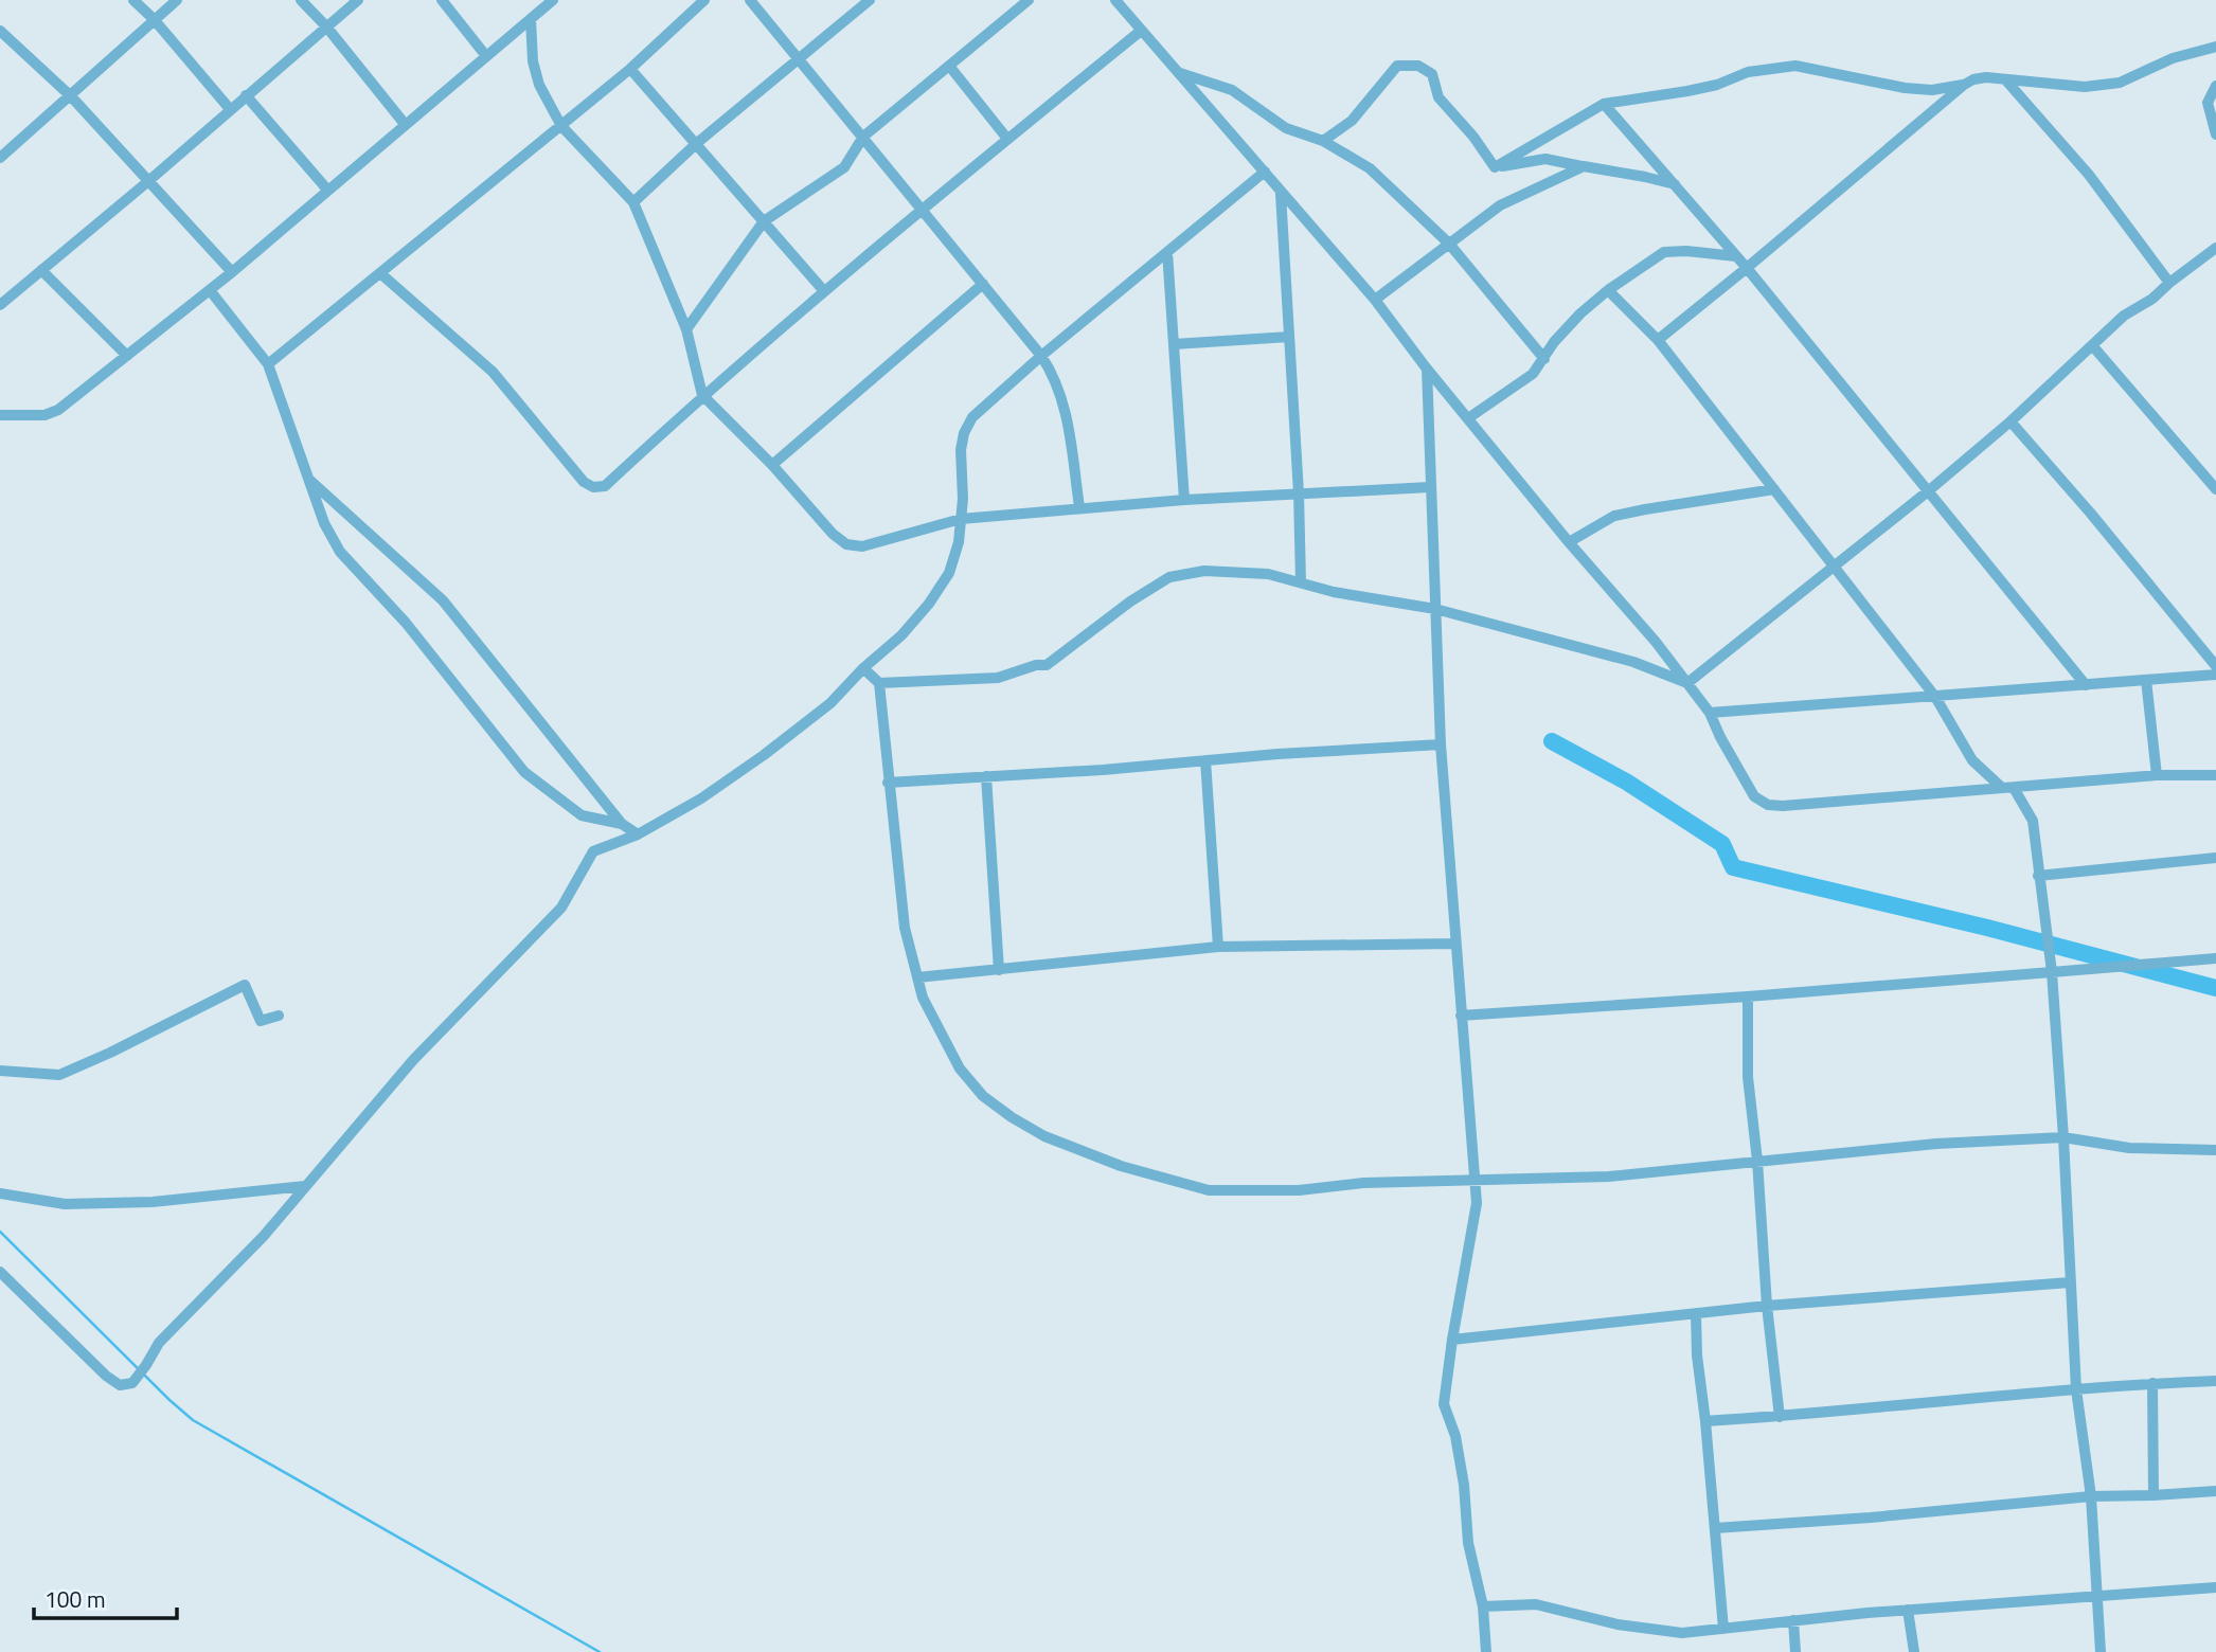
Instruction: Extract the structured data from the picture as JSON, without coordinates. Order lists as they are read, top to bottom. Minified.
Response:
{"scale_bar":"100 m"}
